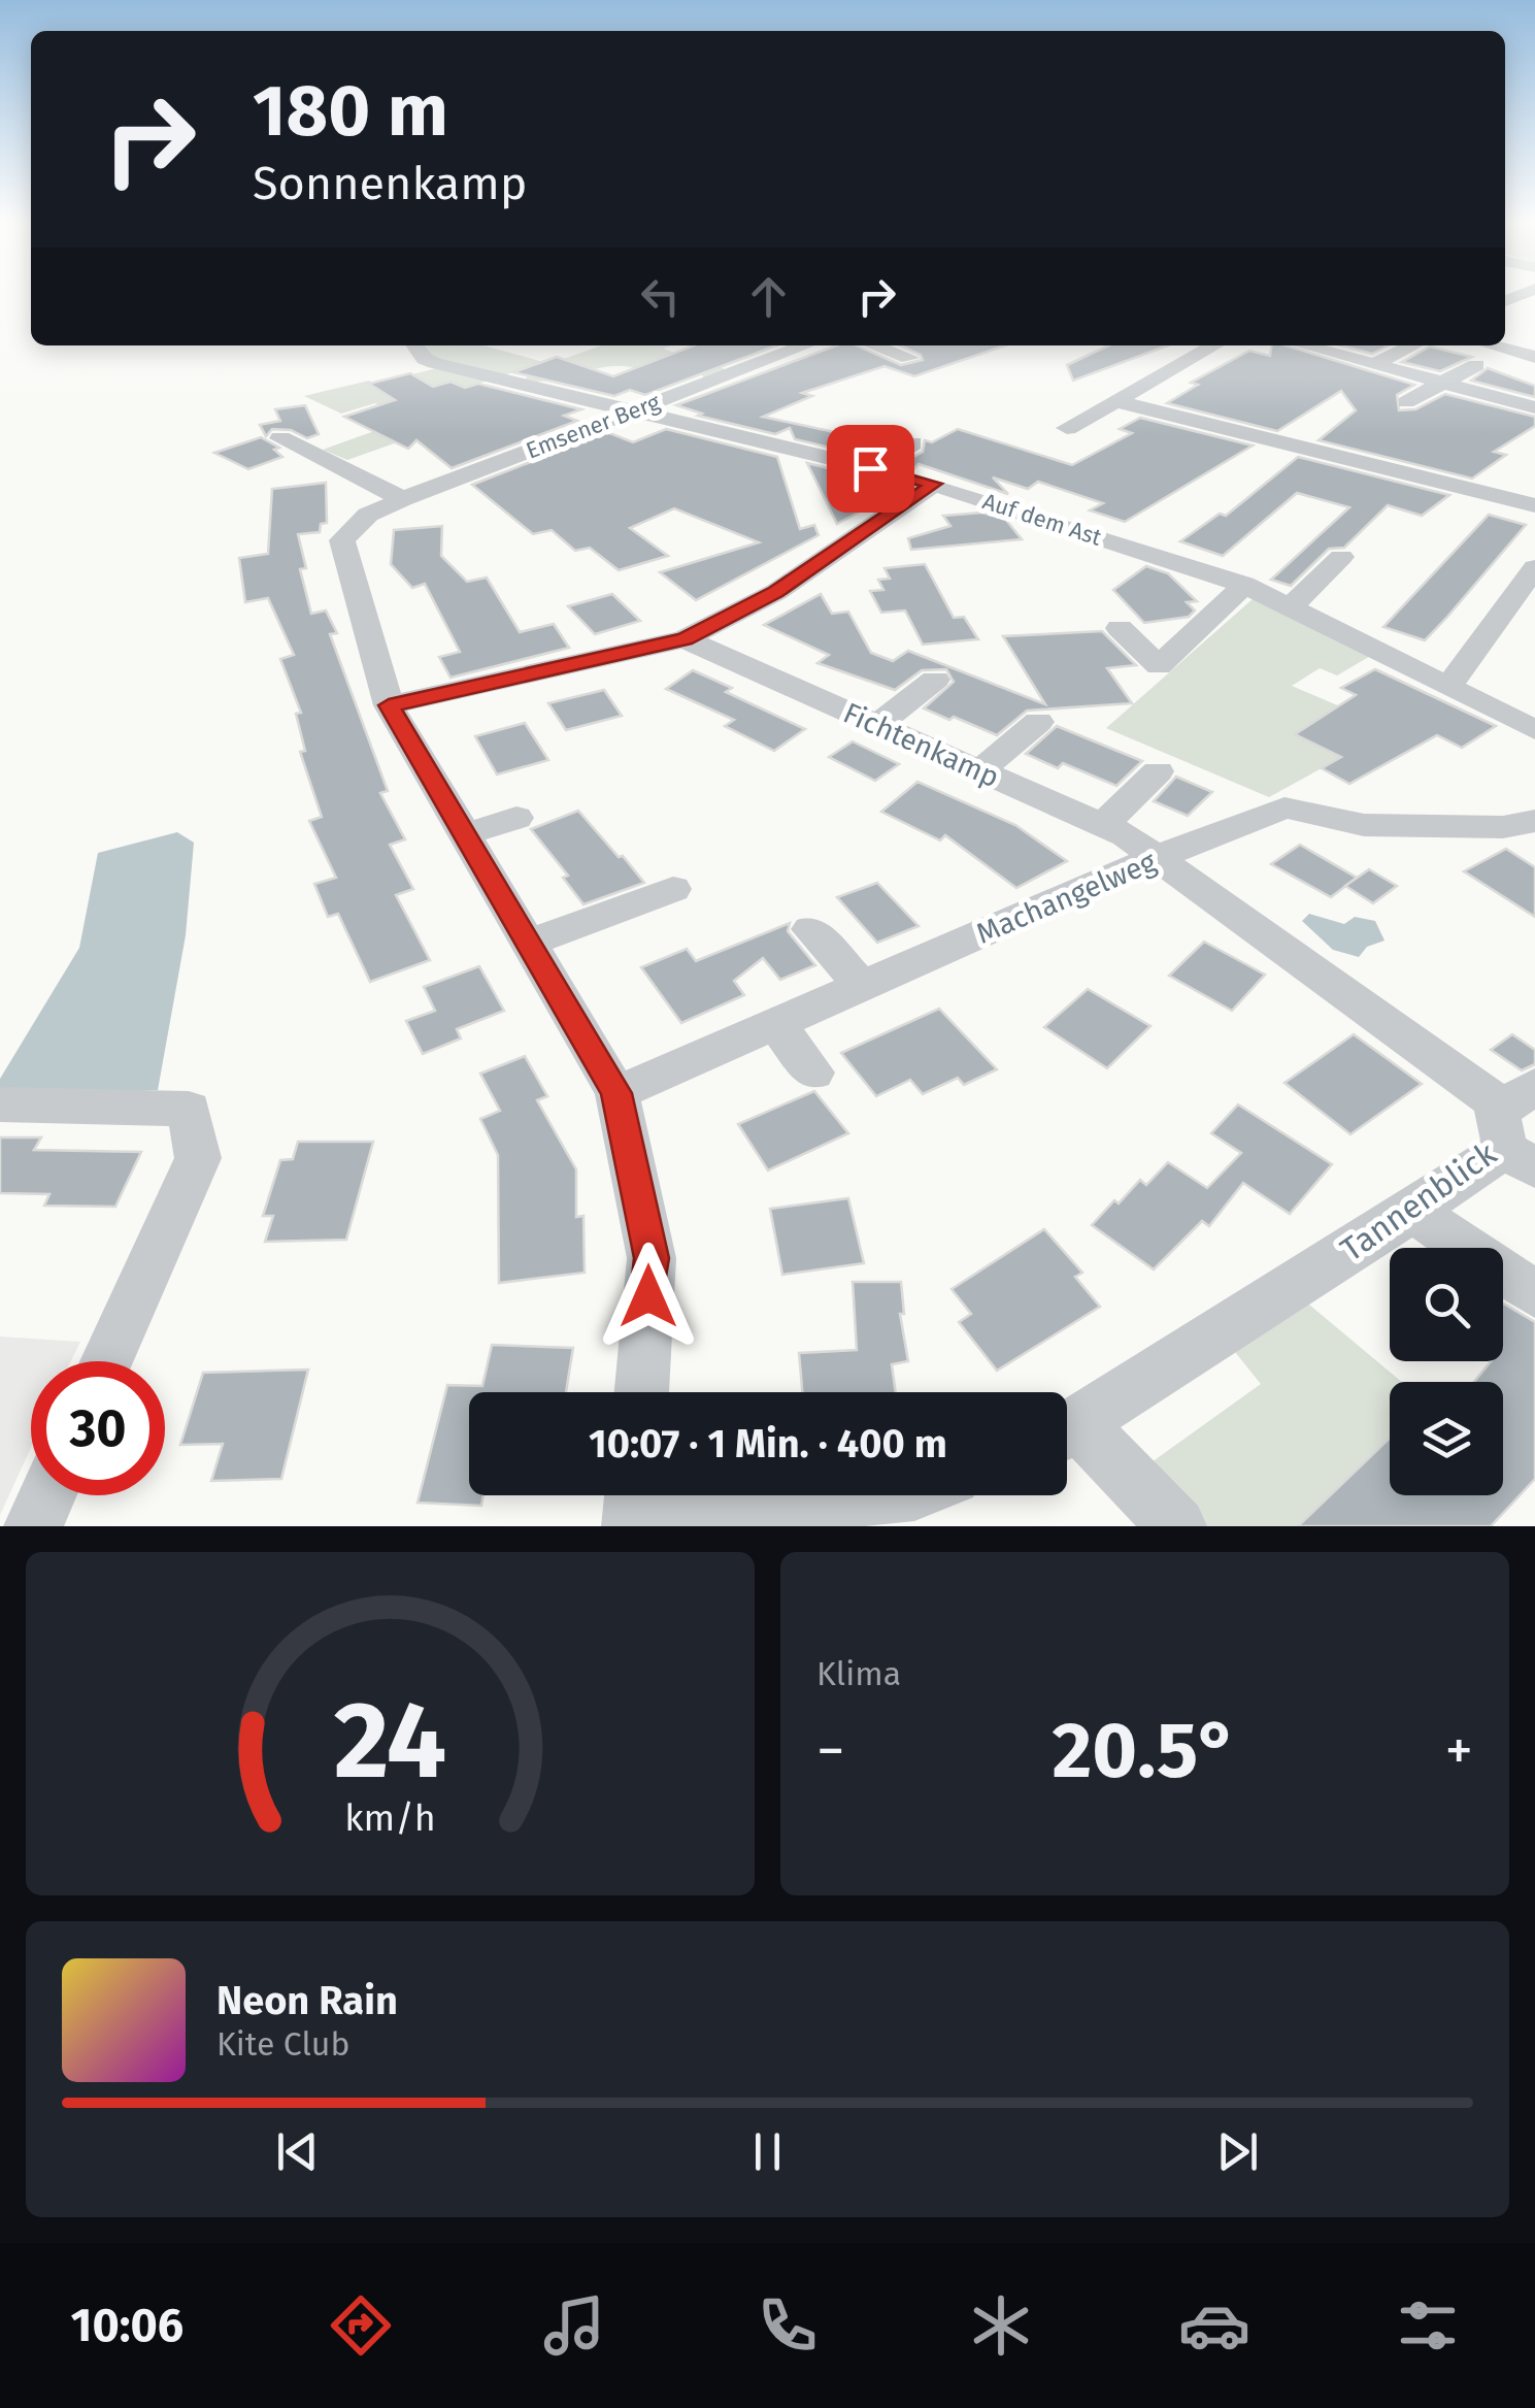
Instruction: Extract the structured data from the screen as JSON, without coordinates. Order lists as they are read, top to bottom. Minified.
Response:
{"streets":{"street":["Emsener Berg","Auf dem Ast","Fichtenkamp","Machangelweg","Tannenblick"]},"crossings":[["Emsener Berg","Auf dem Ast"],["Fichtenkamp","Machangelweg"],["Fichtenkamp","Tannenblick"],["Machangelweg","Tannenblick"]],"page":{"turn":["180 m","Sonnenkamp"],"limit":"30","trip":"10:07 · 1 Min. · 400 m","tile":"Klima","heat":["−","20.5°","+"],"song":["Neon Rain","Kite Club"],"tabs":"10:06","gauge":["24","km/h"]}}
